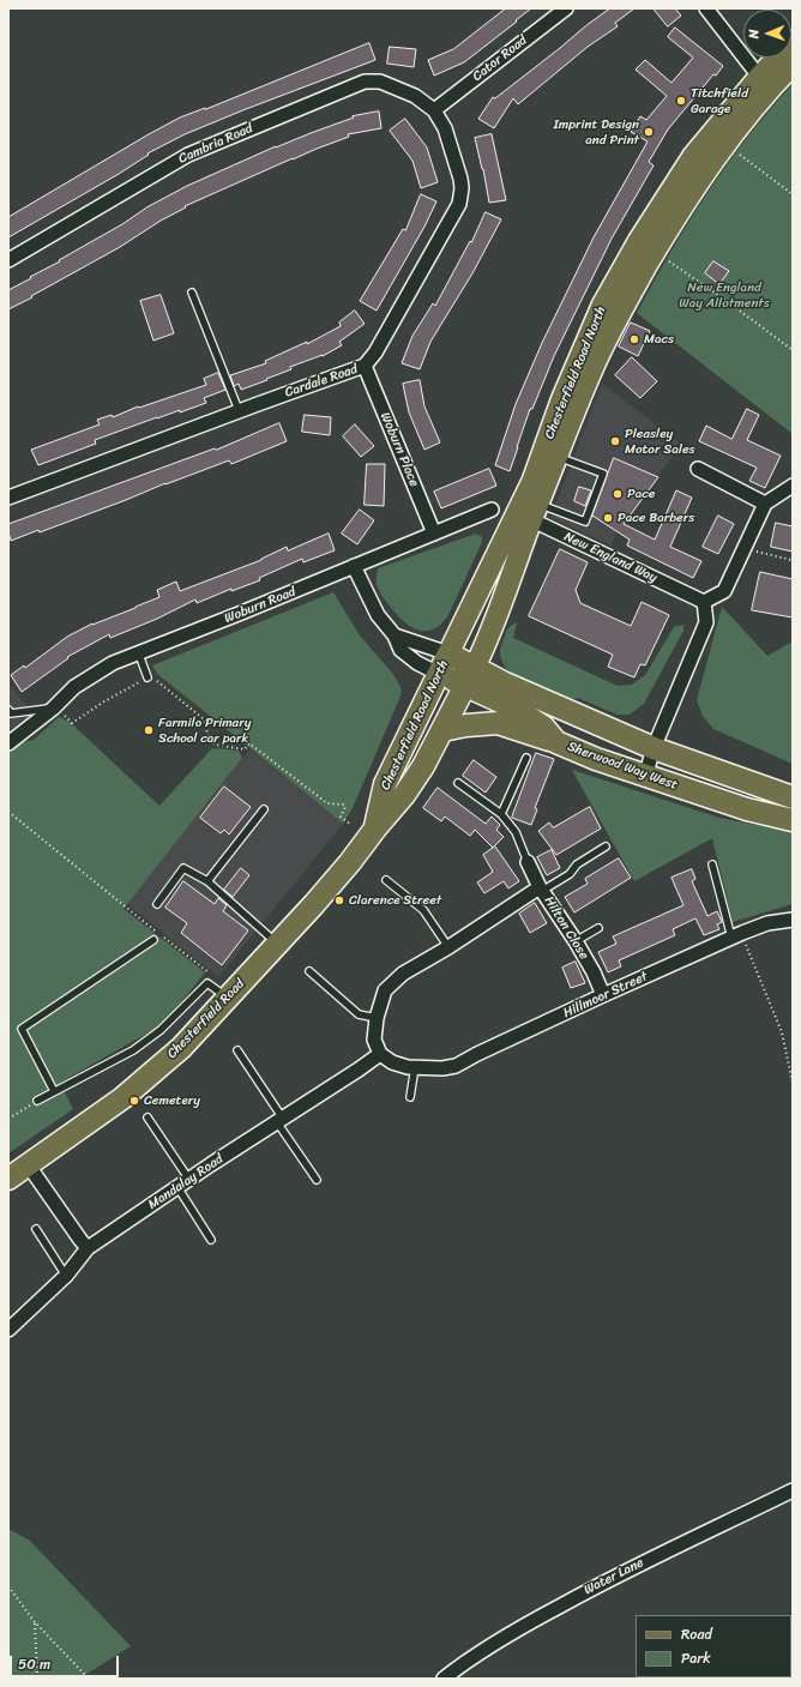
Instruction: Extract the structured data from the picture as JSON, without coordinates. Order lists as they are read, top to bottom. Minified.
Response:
{"streets":{"highway":["Chesterfield Road North","Sherwood Way West","Chesterfield Road"],"street":["Cator Road","Cambria Road","Cardale Road","Woburn Place","New England Way","Woburn Road","Hilton Close","Hillmoor Street","Mandalay Road","Water Lane"]},"crossings":[["Cator Road","Cambria Road"],["Cator Road","Cardale Road"],["Cambria Road","Cardale Road"],["Chesterfield Road North","New England Way"],["Chesterfield Road North","Sherwood Way West"],["Chesterfield Road North","Chesterfield Road"],["Cardale Road","Woburn Place"],["Woburn Place","Woburn Road"],["Hilton Close","Hillmoor Street"],["Hillmoor Street","Mandalay Road"]],"parks":["New England Way Allotments"],"places":["Titchfield Garage","Imprint Design and Print","Macs","Pleasley Motor Sales","Pace","Pace Barbers","Farmilo Primary School car park","Clarence Street","Cemetery"],"legend":["Road","Park"],"scale_bar":"50 m","north":"left"}
